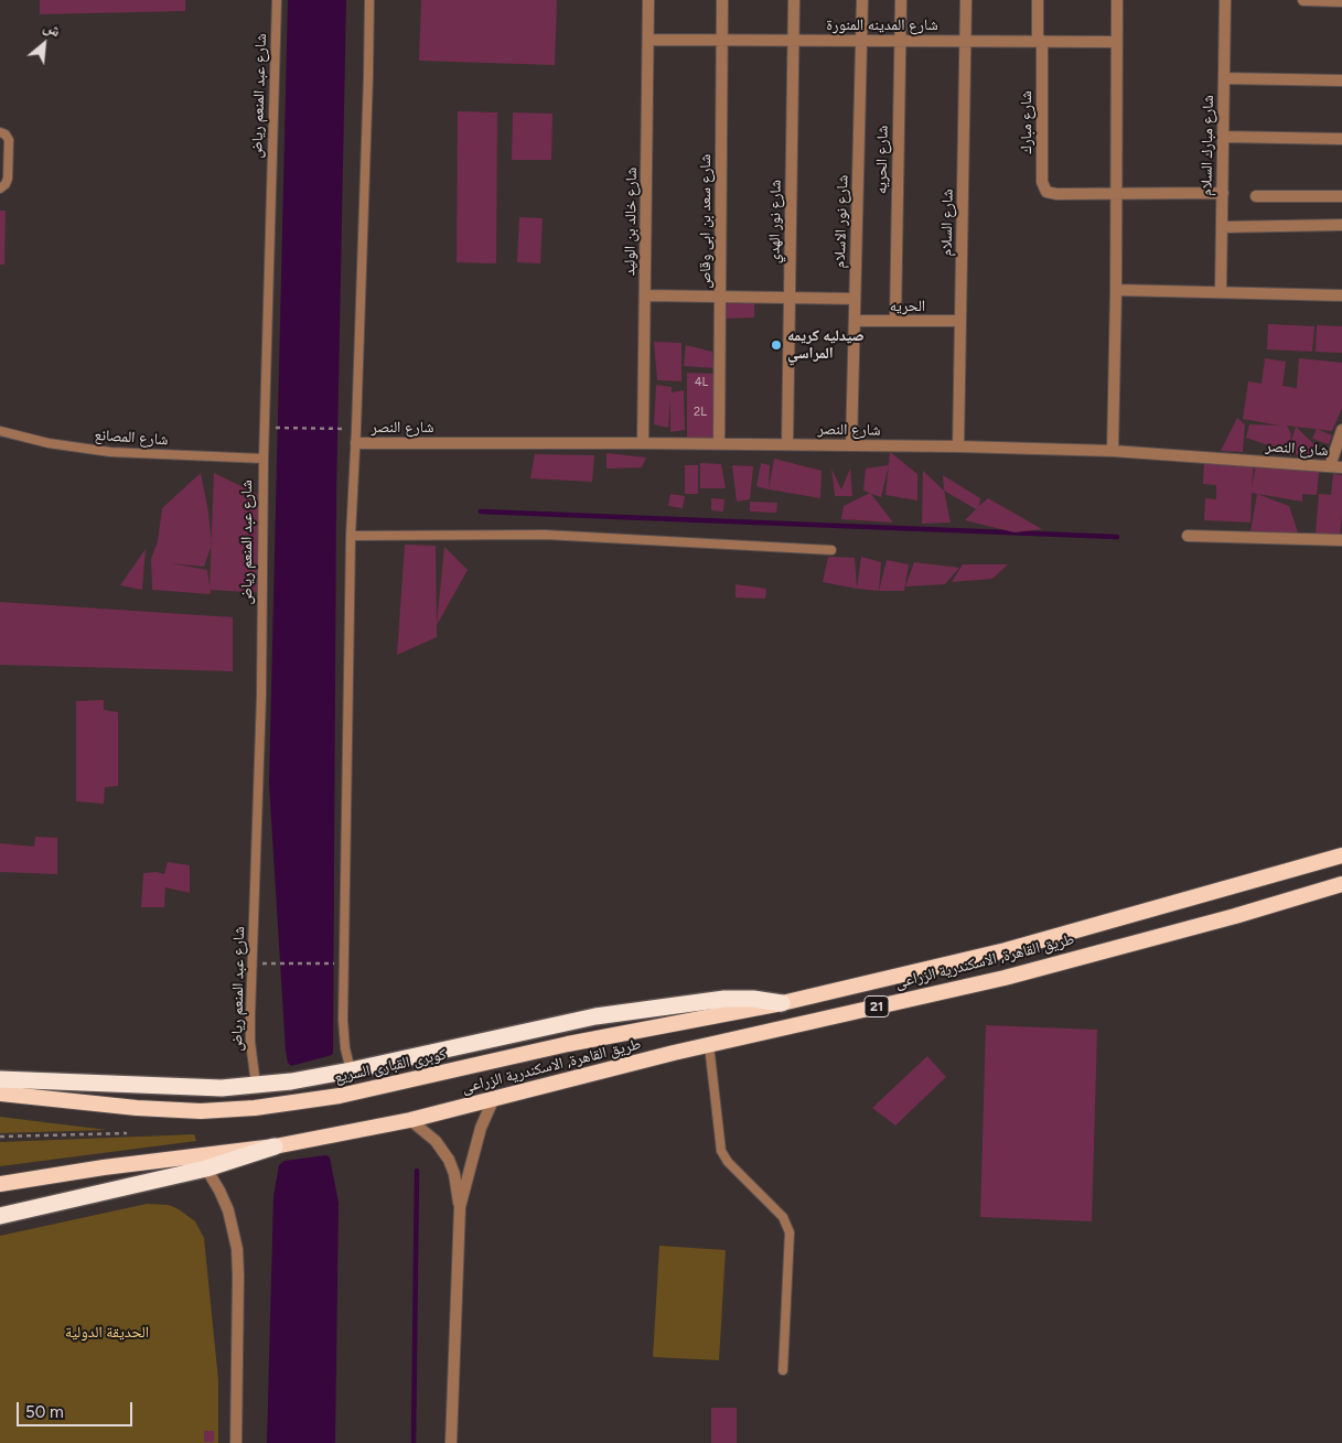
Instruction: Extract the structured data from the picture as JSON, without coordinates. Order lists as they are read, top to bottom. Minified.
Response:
{"streets":{"highway":["طريق القاهرة, الاسكندرية الزراعى","21","كوبرى القبارى السريع"],"street":["شارع المدينه المنورة","شارع مبارك","شارع مبارك السلام","شارع الحريه","شارع خالد بن الوليد","شارع سعد بن ابى وقاص","شارع نور الهدي","شارع نور الاسلام","شارع السلام","الحريه","شارع النصر"],"lane":["شارع عبد المنعم رياض","شارع المصانع"]},"crossings":[["شارع المدينه المنورة","شارع مبارك"],["شارع المدينه المنورة","شارع الحريه"],["شارع المدينه المنورة","شارع خالد بن الوليد"],["شارع المدينه المنورة","شارع سعد بن ابى وقاص"],["شارع المدينه المنورة","شارع نور الهدي"],["شارع المدينه المنورة","شارع نور الاسلام"],["شارع المدينه المنورة","شارع السلام"],["شارع عبد المنعم رياض","شارع المصانع"],["شارع الحريه","الحريه"],["شارع خالد بن الوليد","شارع النصر"],["شارع سعد بن ابى وقاص","شارع النصر"],["شارع نور الهدي","شارع النصر"],["شارع نور الاسلام","الحريه"],["شارع نور الاسلام","شارع النصر"],["شارع السلام","الحريه"],["شارع السلام","شارع النصر"],["طريق القاهرة, الاسكندرية الزراعى","كوبرى القبارى السريع"]],"parks":["الحديقة الدولية"],"places":["صيدليه كريمه المراسي"],"house_numbers":["4L","2L"],"scale_bar":"50 m","north":"top right"}
